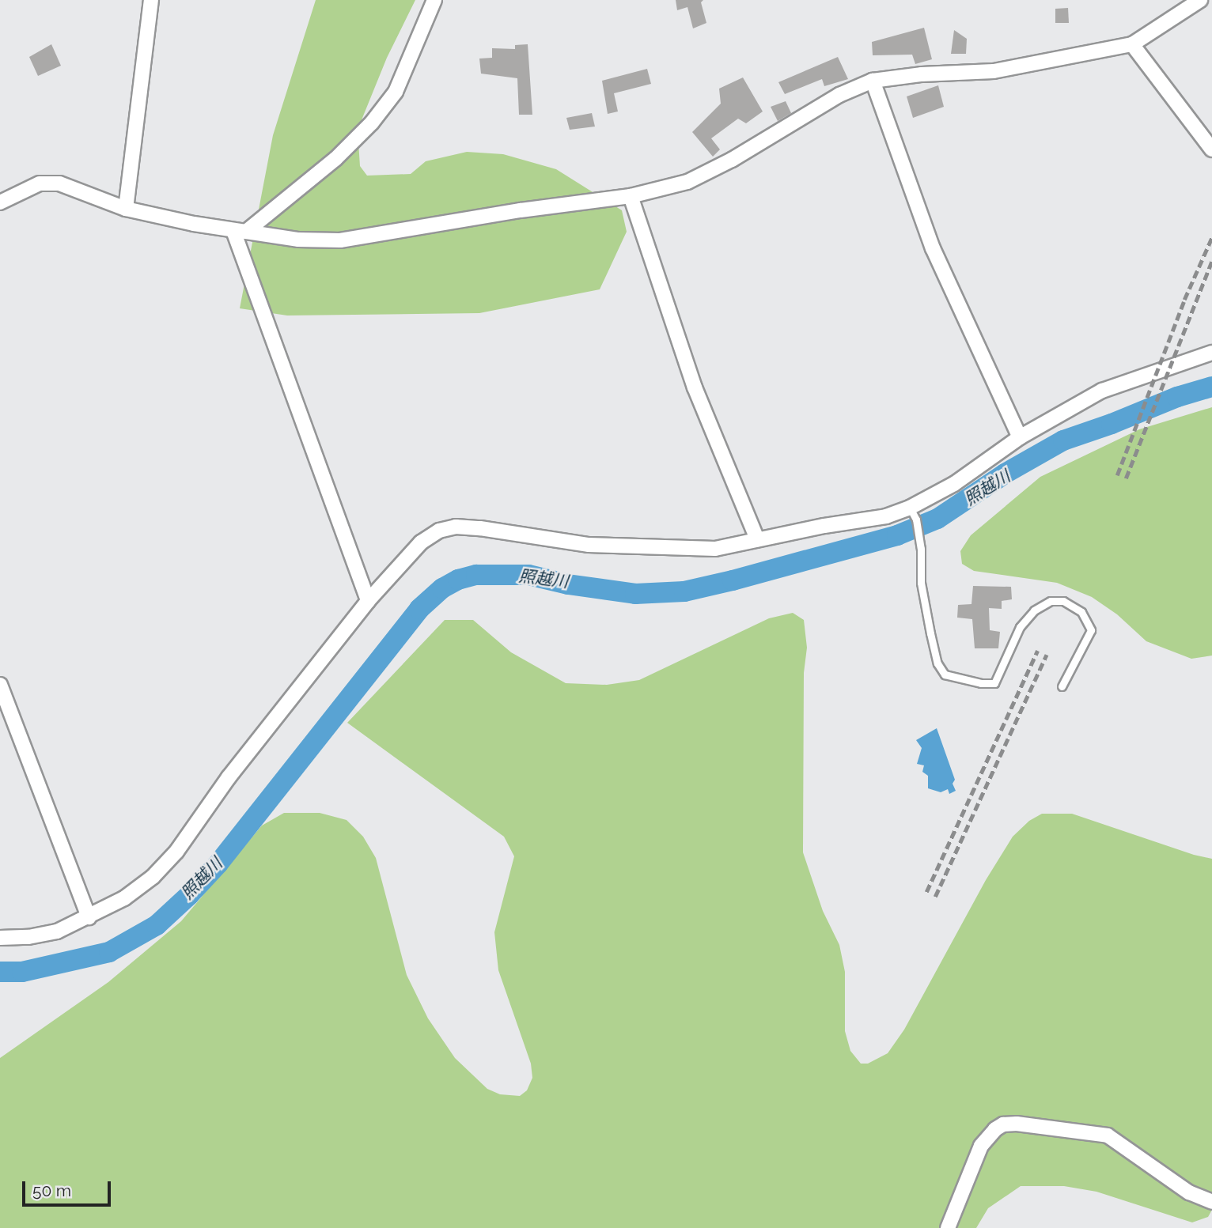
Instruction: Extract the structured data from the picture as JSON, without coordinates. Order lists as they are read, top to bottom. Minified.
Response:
{"water":["照越川"],"scale_bar":"50 m"}
